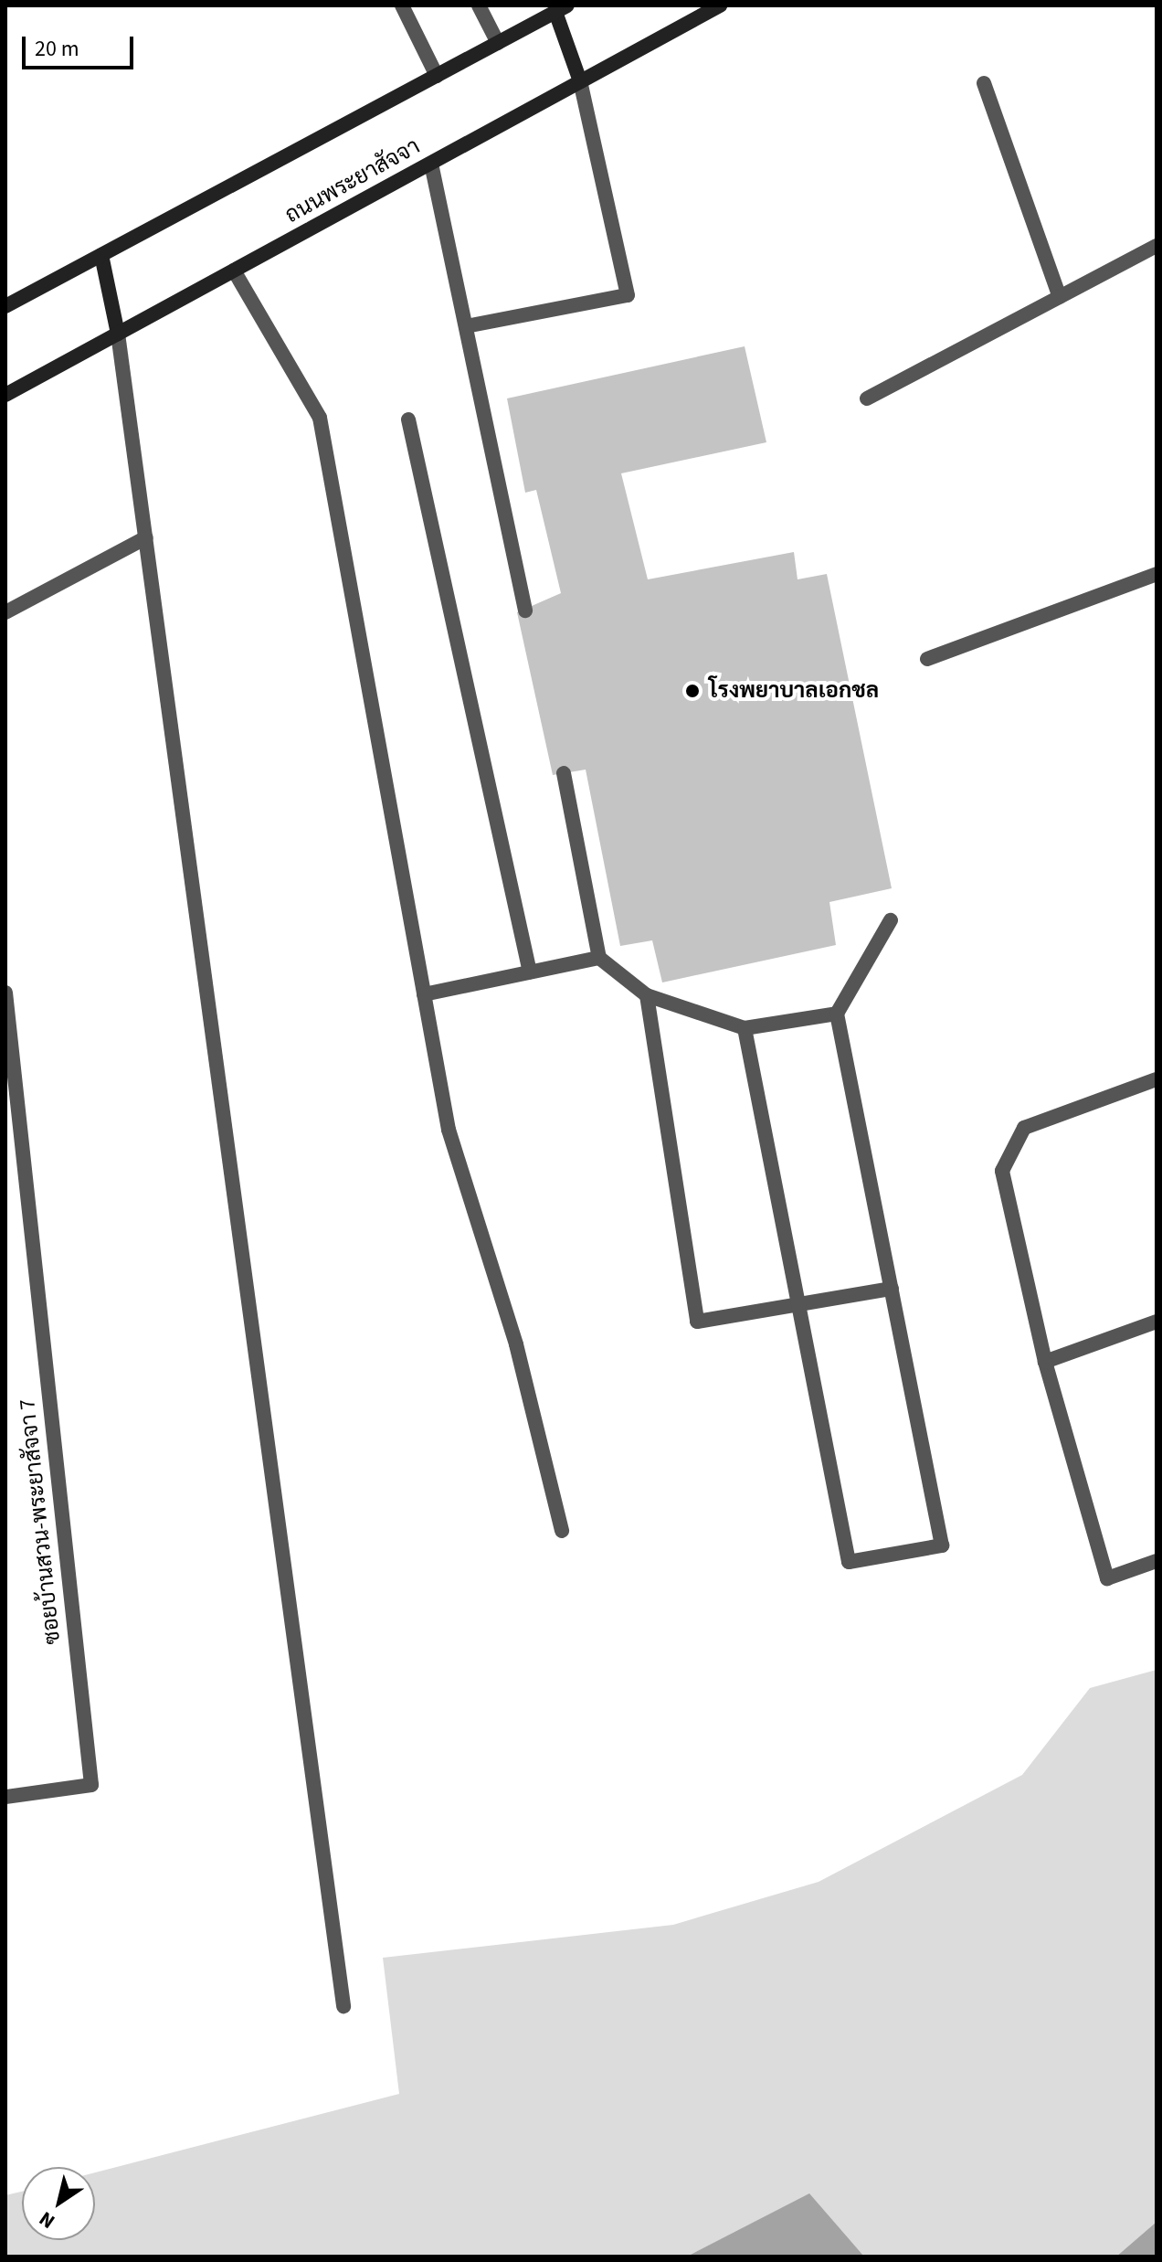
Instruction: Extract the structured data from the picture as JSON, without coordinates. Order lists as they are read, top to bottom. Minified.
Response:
{"streets":{"main road":["ถนนพระยาสัจจา"],"street":["ซอยบ้านสวน-พระยาสัจจา 7"]},"places":["โรงพยาบาลเอกชล"],"scale_bar":"20 m","north":"bottom left"}
